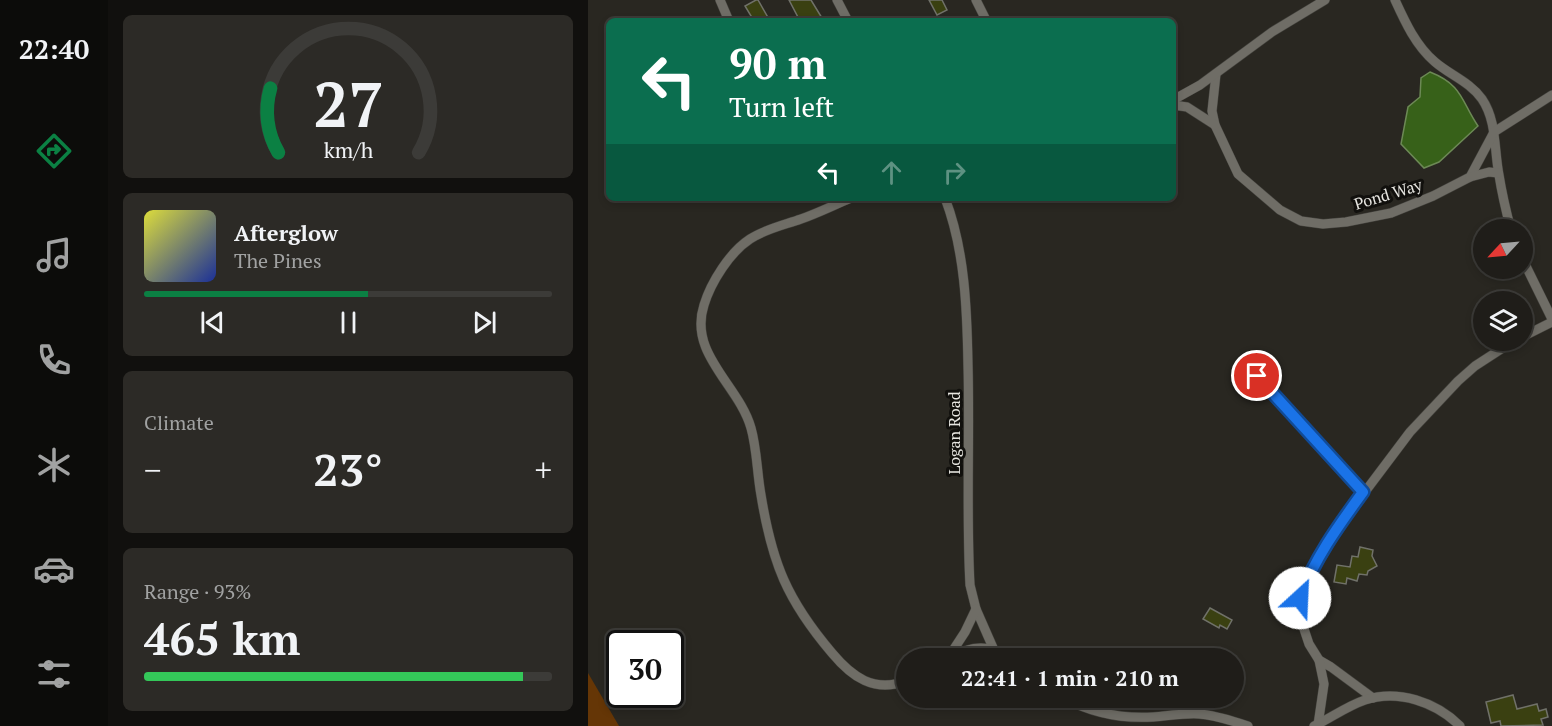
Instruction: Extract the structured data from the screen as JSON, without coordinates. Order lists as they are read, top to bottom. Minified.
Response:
{"streets":{"street":["Pond Way","Logan Road"]},"north":"bottom left","page":{"tabs":"22:40","turn":["90 m","Turn left"],"song":["Afterglow","The Pines"],"tile":["Climate",["Range · 93%","465 km"]],"heat":["−","23°","+"],"limit":"30","trip":"22:41 · 1 min · 210 m","gauge":["27","km/h"]}}
